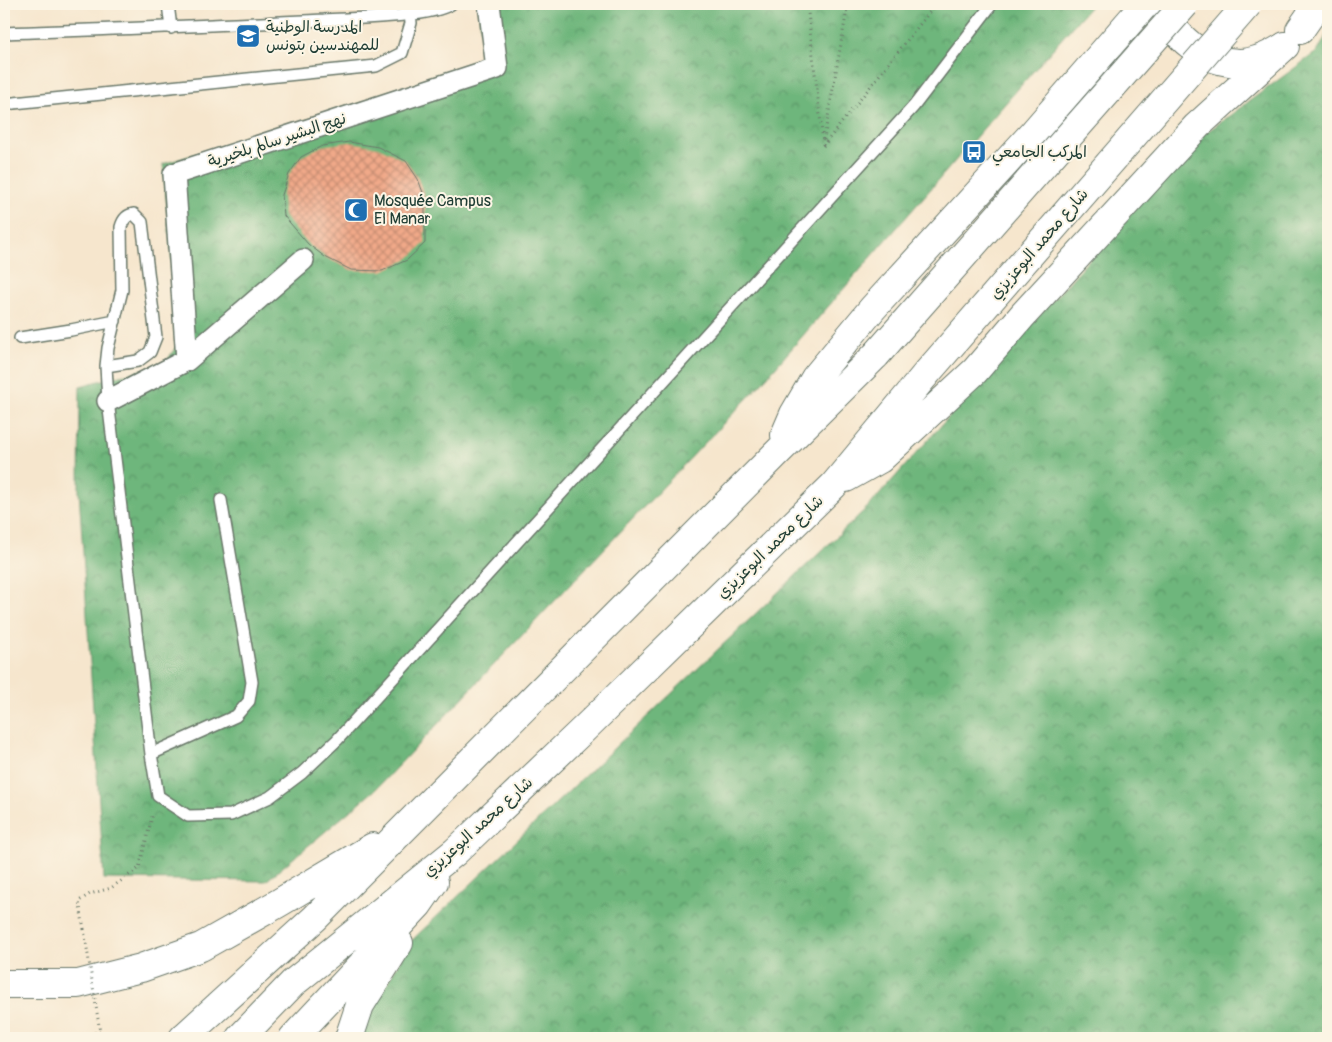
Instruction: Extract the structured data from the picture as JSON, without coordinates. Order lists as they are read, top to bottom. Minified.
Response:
{"streets":{"main road":["شارع محمد البوعزيزي"],"street":["نهج البشير سالم بلخيرية"]},"places":{"school or university":["المدرسة الوطنية للمهندسين بتونس"],"bus stop":["المركب الجامعي"],"mosque":["Mosquée Campus El Manar"]}}
